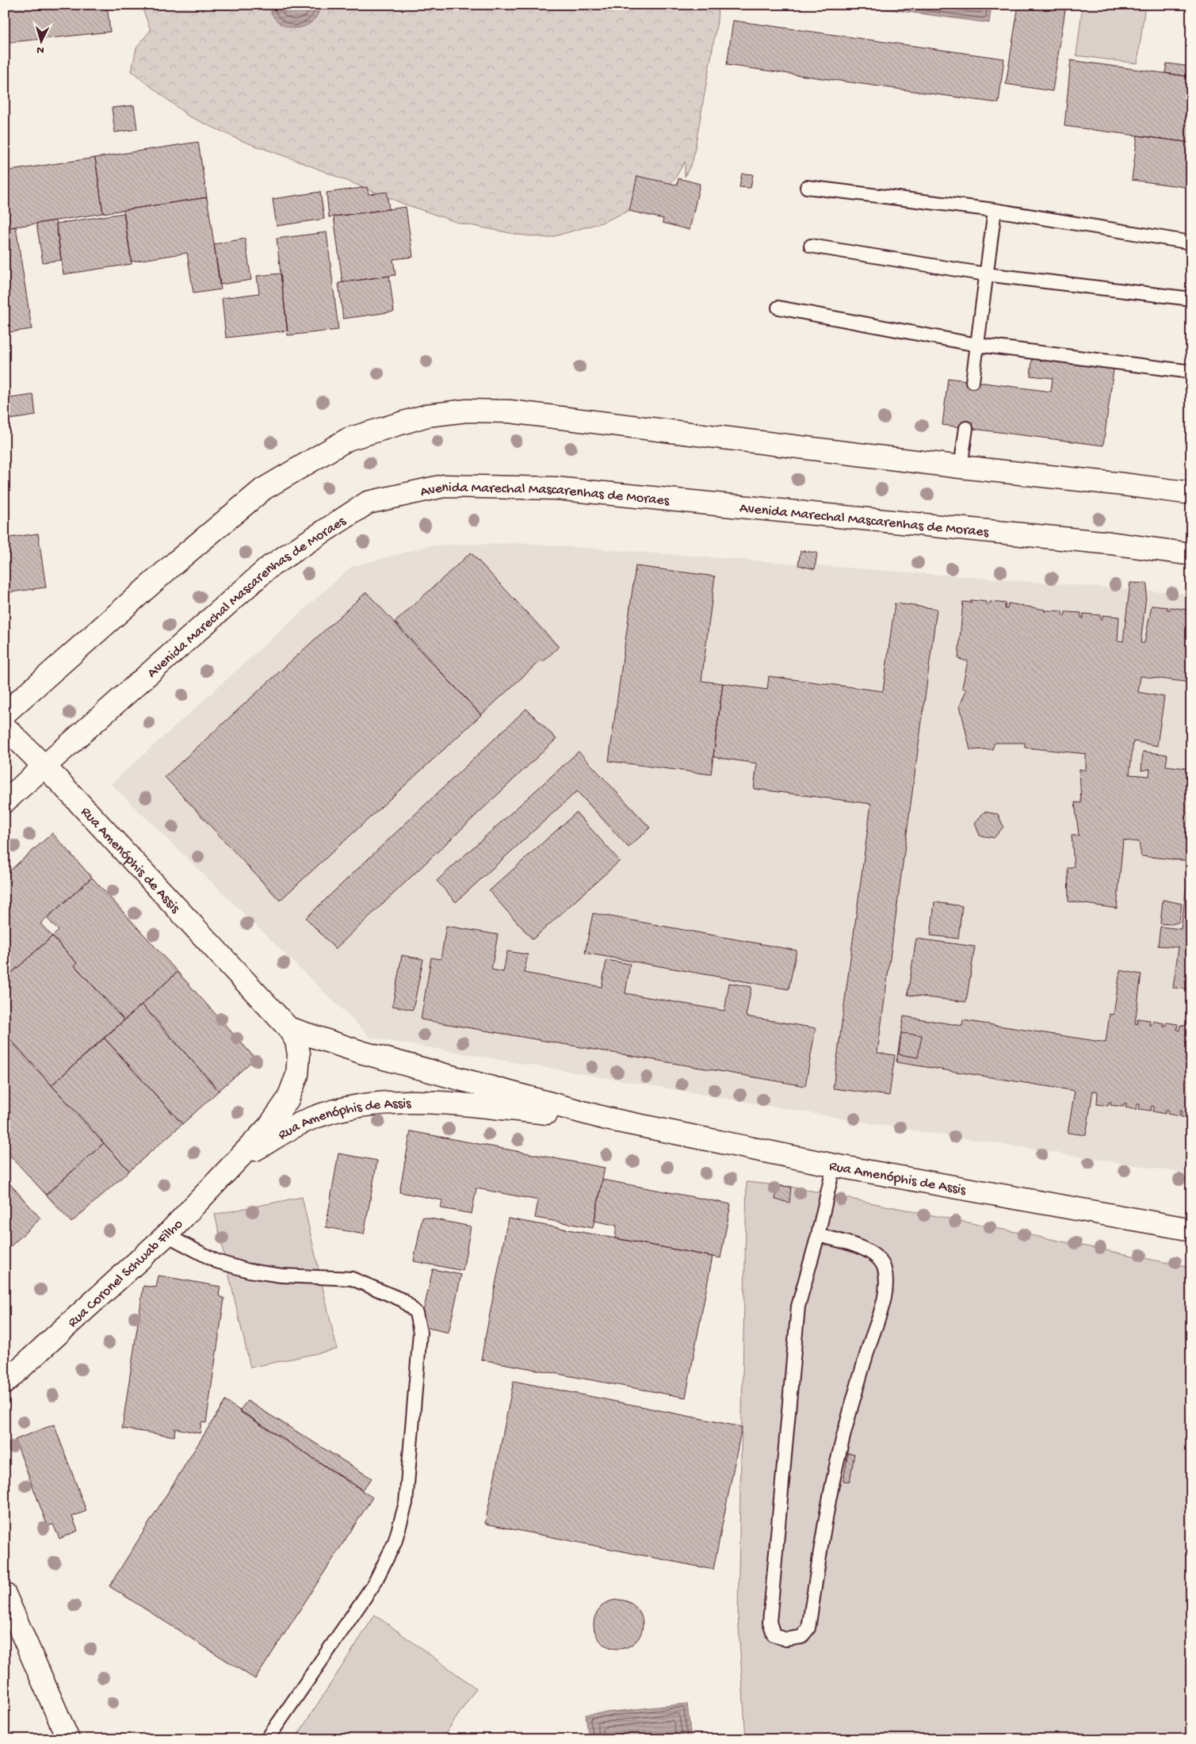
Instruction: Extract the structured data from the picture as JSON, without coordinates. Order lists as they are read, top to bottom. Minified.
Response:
{"streets":{"main road":["Avenida Marechal Mascarenhas de Moraes","Rua Amenóphis de Assis","Rua Coronel Schwab Filho"]},"crossings":[["Avenida Marechal Mascarenhas de Moraes","Rua Amenóphis de Assis"],["Rua Amenóphis de Assis","Rua Coronel Schwab Filho"]],"north":"bottom"}
